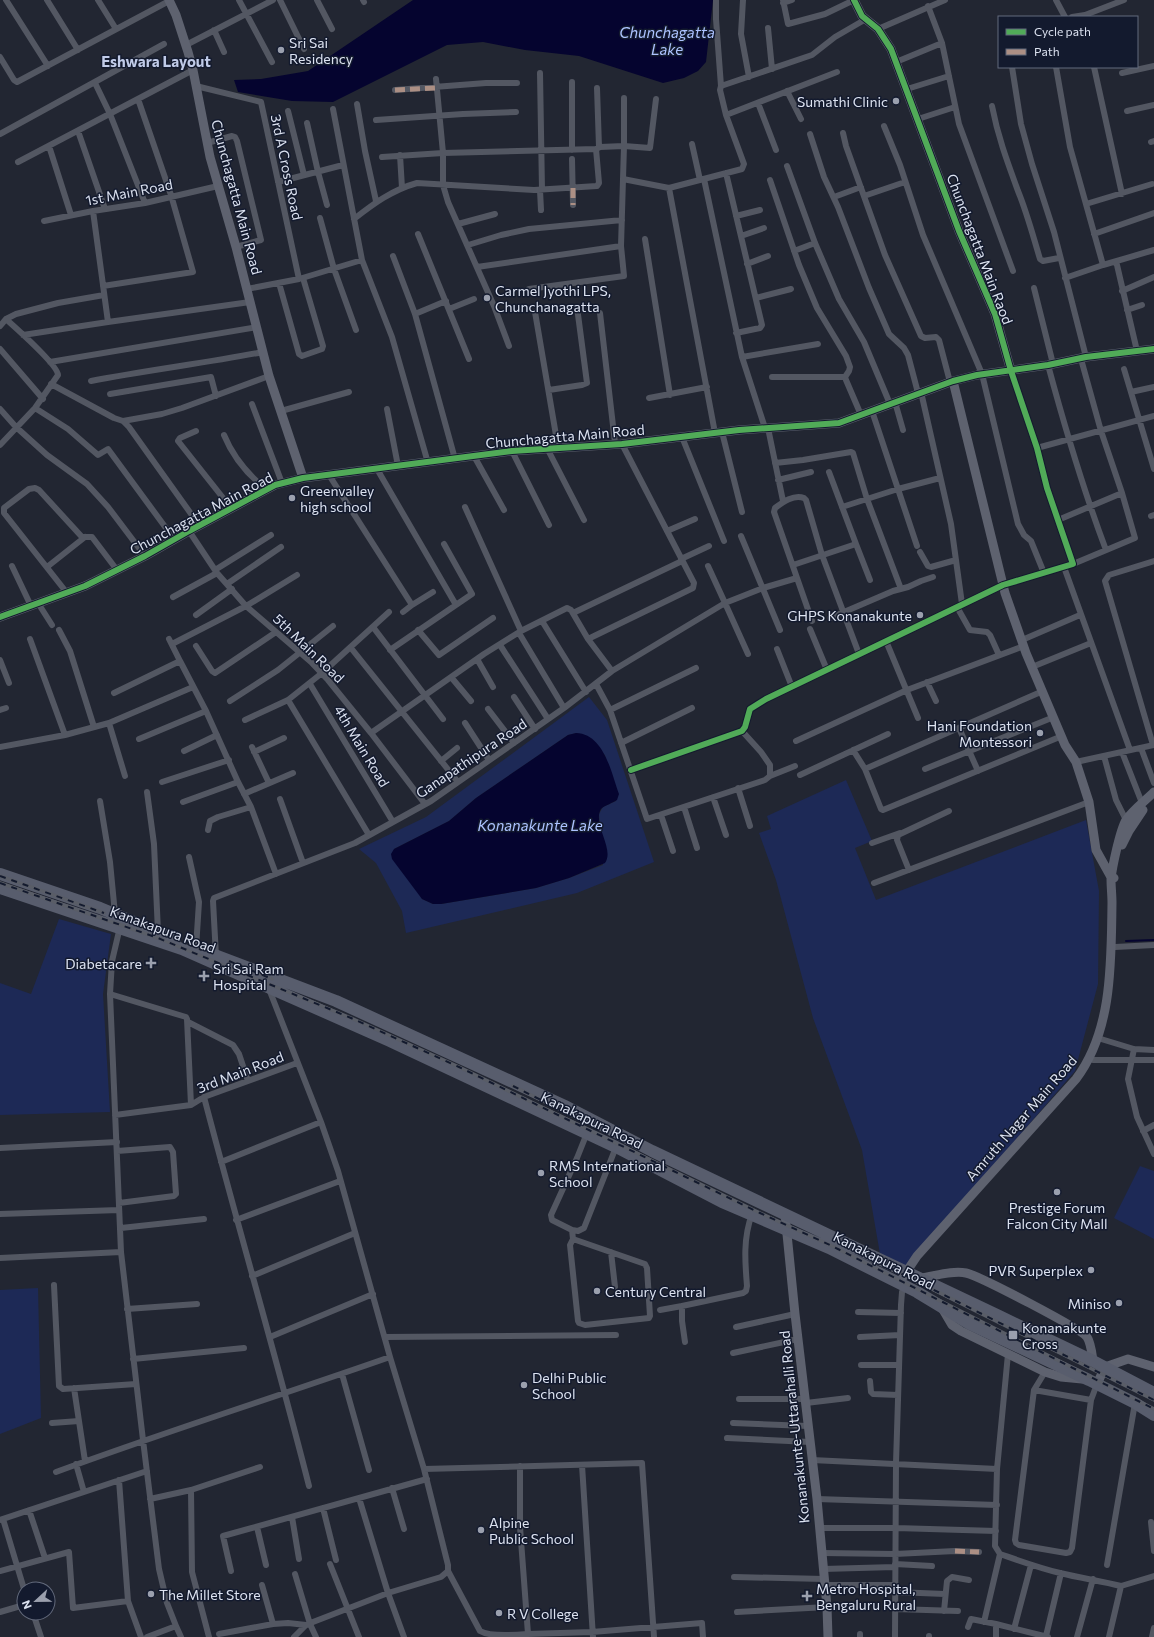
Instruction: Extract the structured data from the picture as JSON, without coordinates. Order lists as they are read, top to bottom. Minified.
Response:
{"streets":{"highway":["Kanakapura Road"],"street":["3rd A Cross Road","1st Main Road","Chunchagatta Main Road","Chunchagatta Main Raod","5th Main Road","4th Main Road","Ganapathipura Road","3rd Main Road","Amruth Nagar Main Road","Konanakunte-Uttarahalli Road"]},"crossings":[["3rd A Cross Road","Chunchagatta Main Road"],["1st Main Road","Chunchagatta Main Road"],["Chunchagatta Main Road","Chunchagatta Main Raod"],["Chunchagatta Main Road","5th Main Road"],["5th Main Road","Ganapathipura Road"],["4th Main Road","Ganapathipura Road"],["Ganapathipura Road","Kanakapura Road"],["Kanakapura Road","Amruth Nagar Main Road"],["Kanakapura Road","Konanakunte-Uttarahalli Road"]],"districts":["Eshwara Layout"],"water":["Chunchagatta Lake","Konanakunte Lake"],"places":{"other":["Sri Sai Residency","Sumathi Clinic","Carmel Jyothi LPS, Chunchanagatta","Greenvalley high school","GHPS Konanakunte","Hani Foundation Montessori","RMS International School","Prestige Forum Falcon City Mall","PVR Superplex","Century Central","Miniso","Delhi Public School","Alpine Public School","The Millet Store","R V College"],"health":["Diabetacare","Sri Sai Ram Hospital","Metro Hospital, Bengaluru Rural"],"transit":["Konanakunte Cross"]},"legend":["Cycle path","Path"],"north":"left"}
